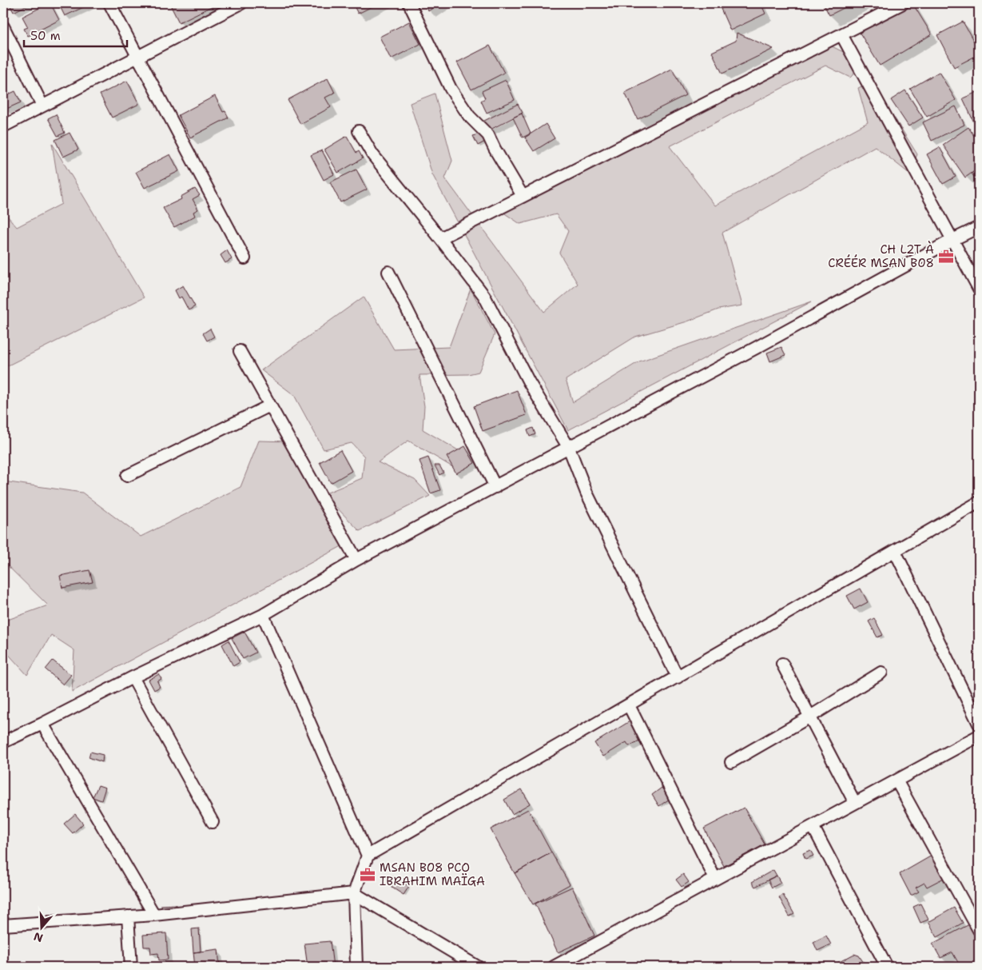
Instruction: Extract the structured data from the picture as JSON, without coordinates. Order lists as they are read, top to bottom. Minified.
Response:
{"places":{"office":["CH L2T À CRÉÉR MSAN B08","MSAN B08 PCO IBRAHIM MAÏGA"]},"scale_bar":"50 m","north":"bottom"}
